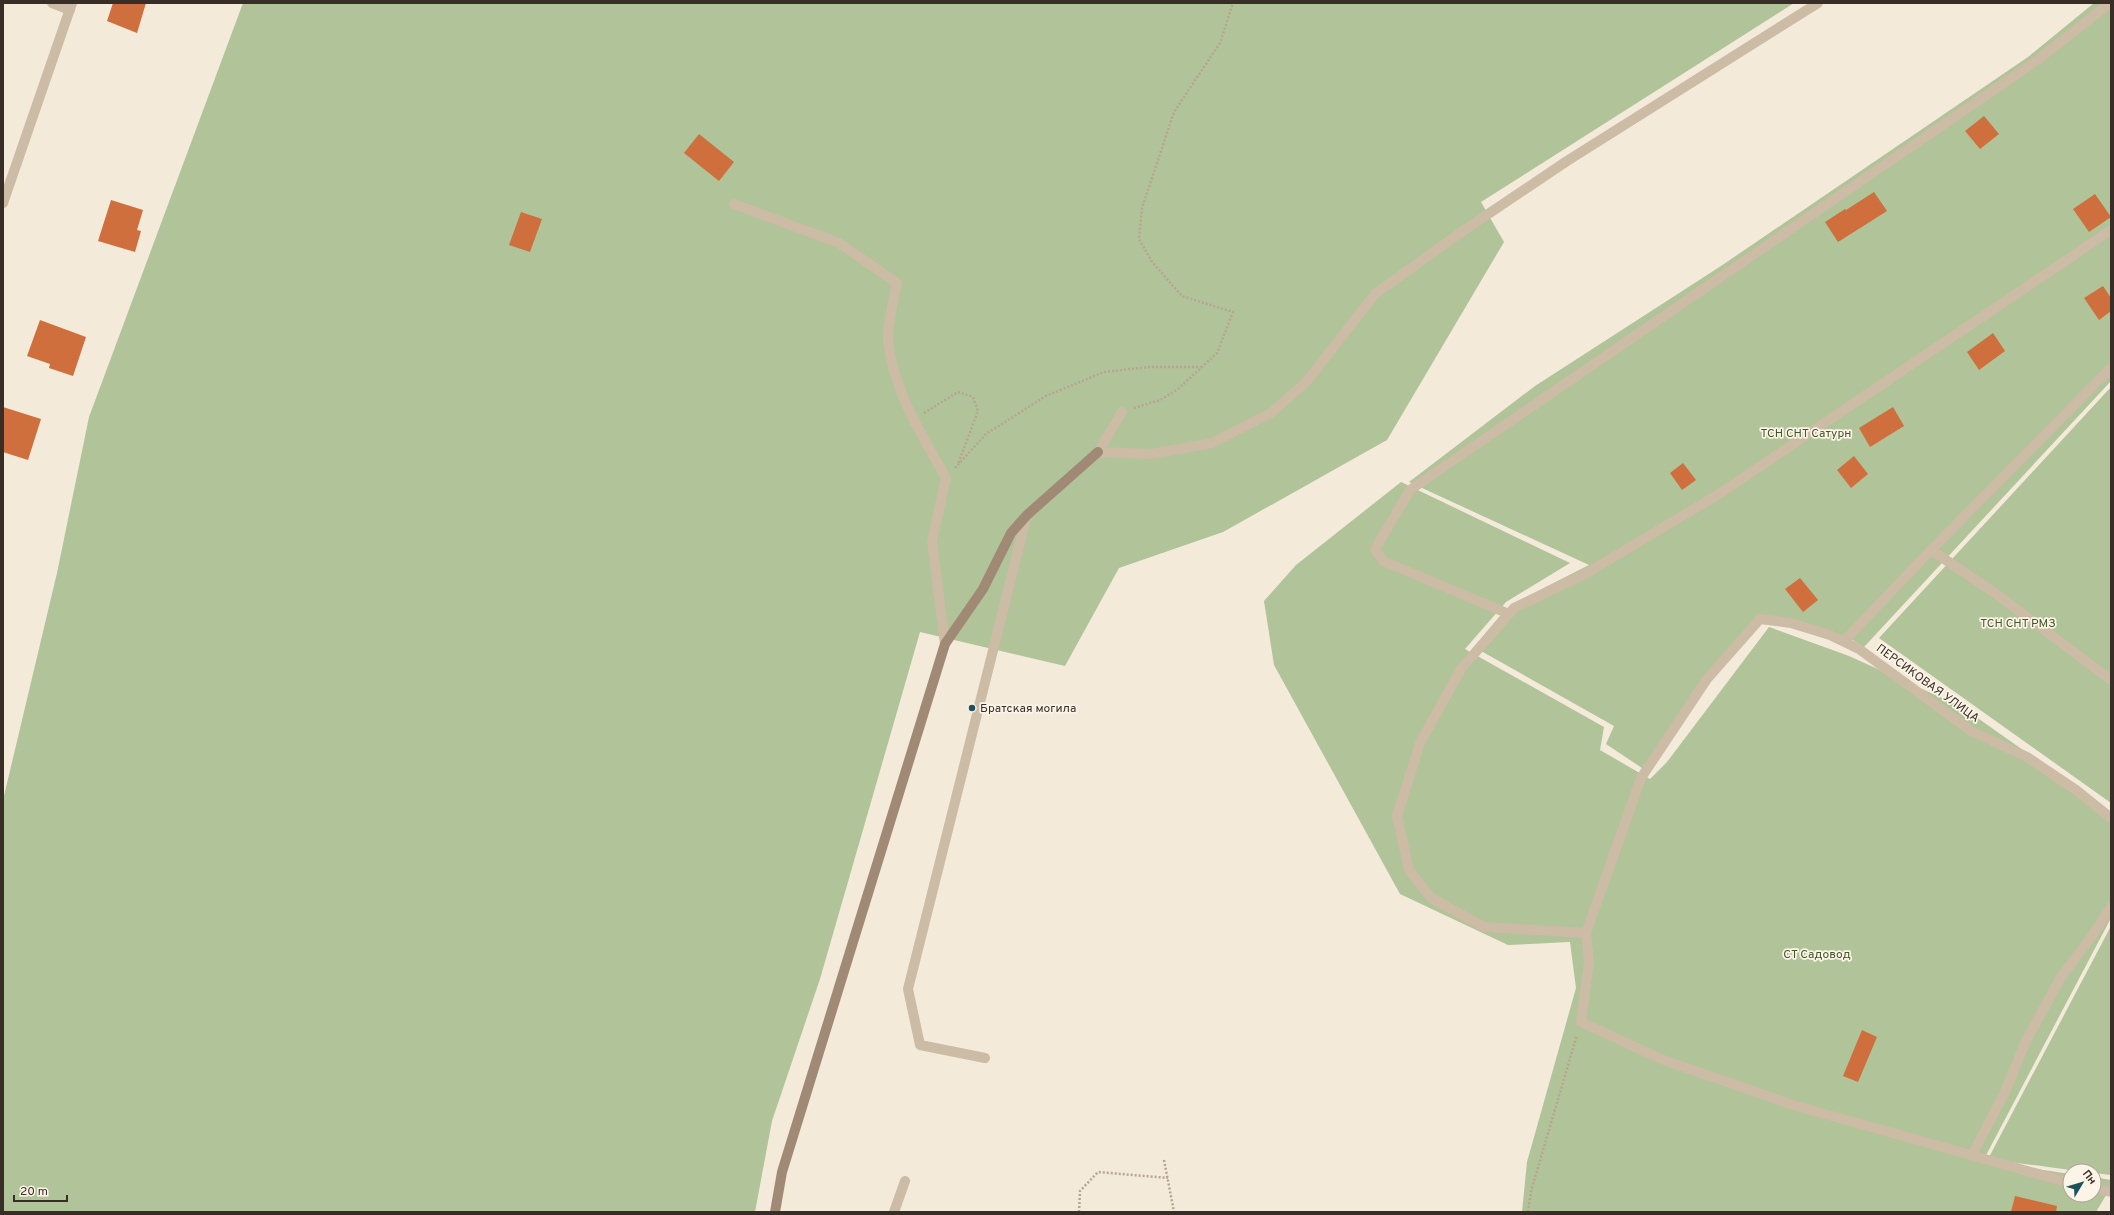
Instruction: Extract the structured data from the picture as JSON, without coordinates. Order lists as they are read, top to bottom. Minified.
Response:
{"streets":{"street":["ПЕРСИКОВАЯ УЛИЦА"]},"parks":["ТСН СНТ Сатурн","ТСН СНТ РМЗ","СТ Садовод"],"places":["Братская могила"],"scale_bar":"20 m","north":"top right"}
